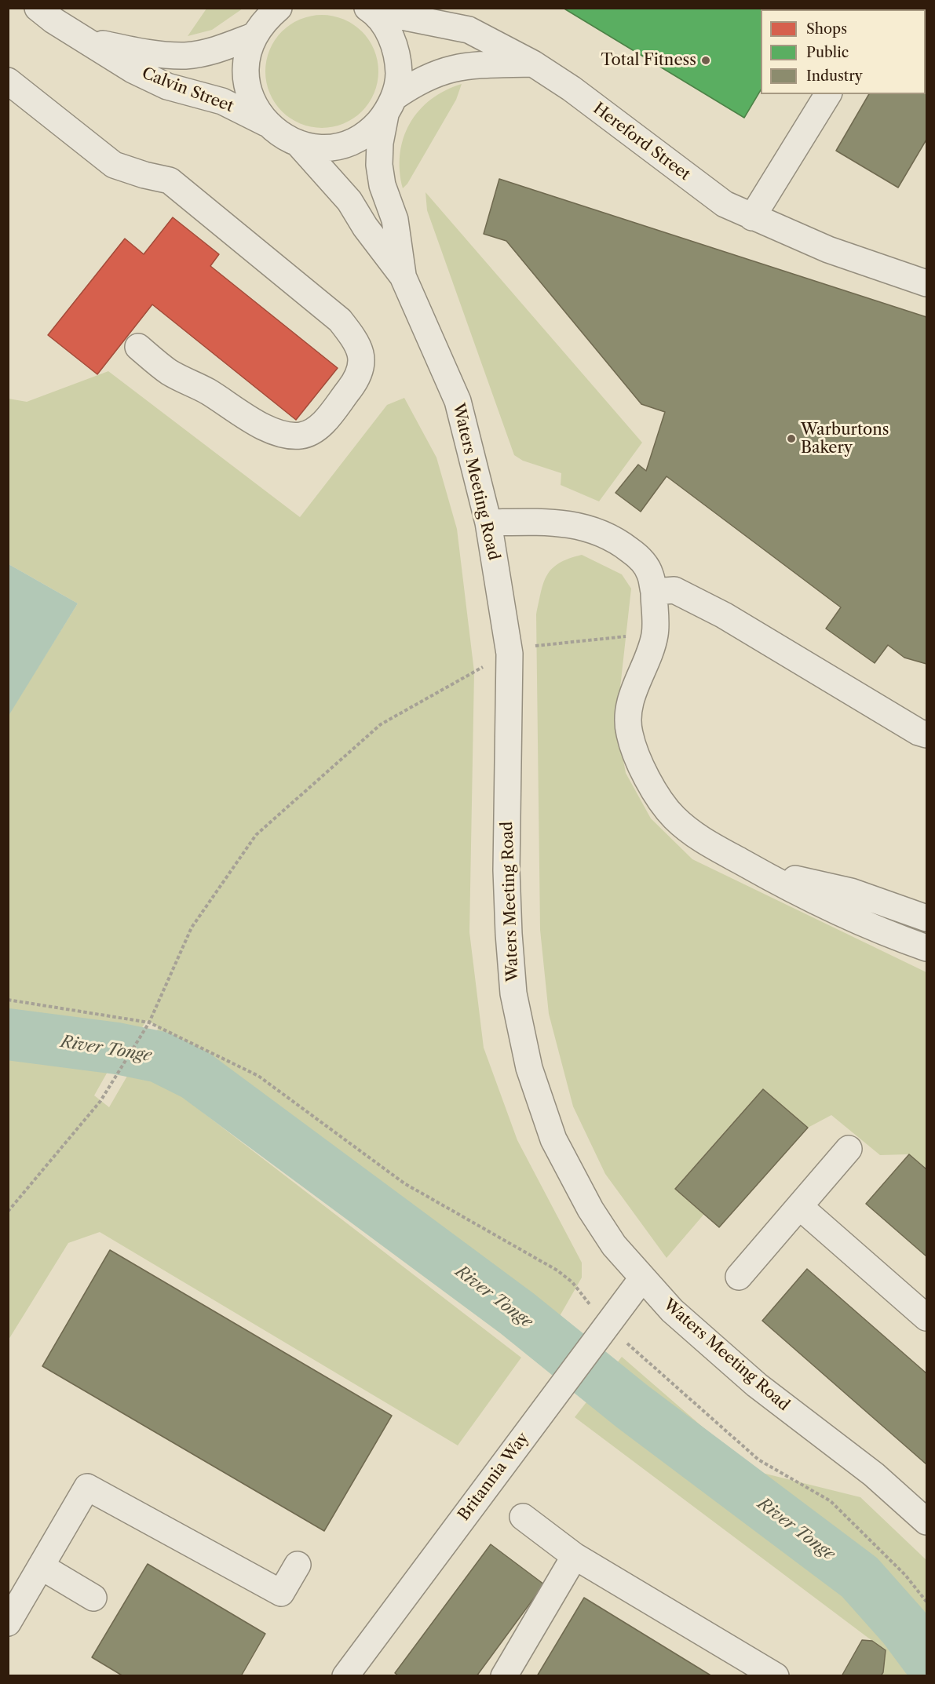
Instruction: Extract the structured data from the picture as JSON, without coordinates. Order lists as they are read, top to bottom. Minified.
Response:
{"streets":{"street":["Calvin Street","Hereford Street","Waters Meeting Road","Britannia Way"]},"crossings":[["Hereford Street","Waters Meeting Road"],["Waters Meeting Road","Britannia Way"]],"water":["River Tonge"],"places":["Total Fitness","Warburtons Bakery"],"legend":["Shops","Public","Industry"]}
